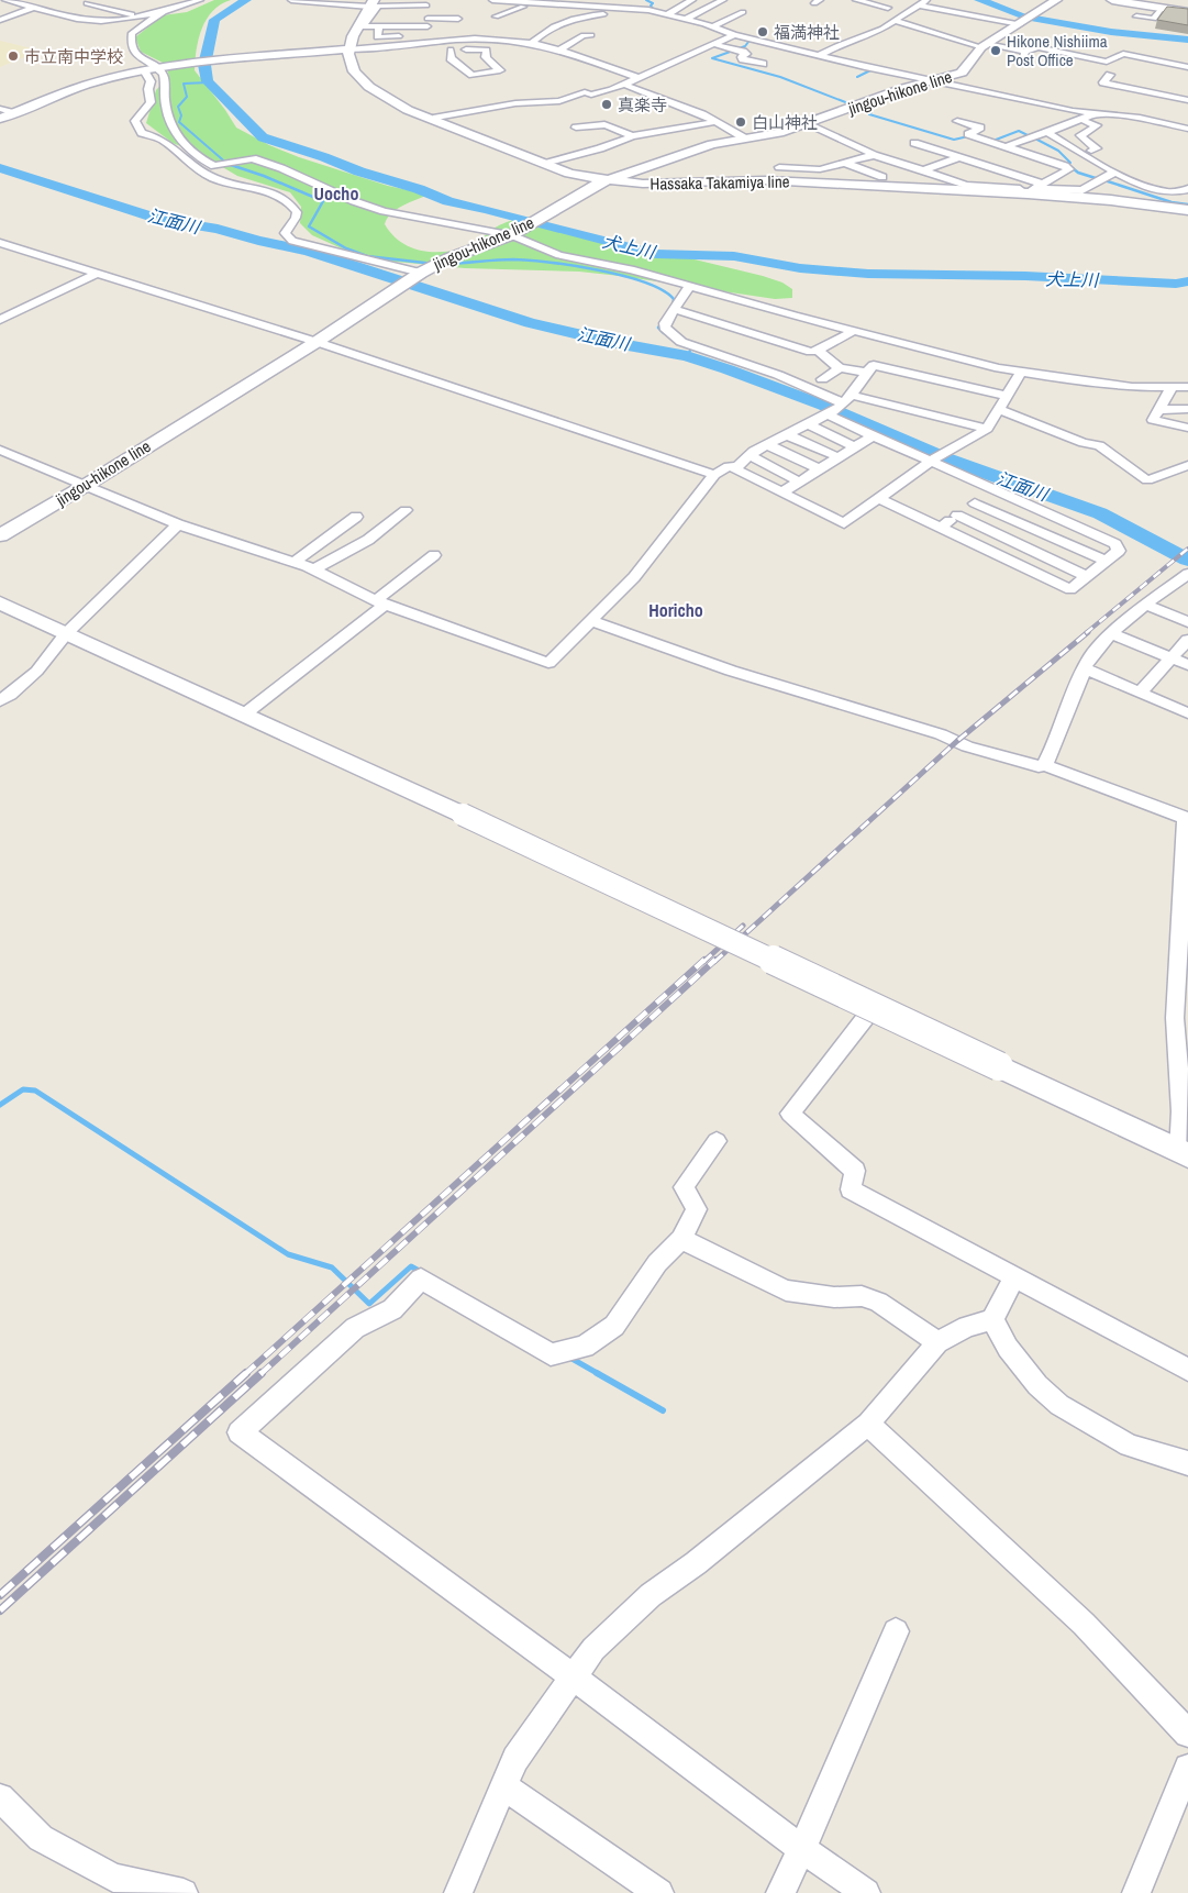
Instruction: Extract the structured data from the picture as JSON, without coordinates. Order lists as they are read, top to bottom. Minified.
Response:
{"streets":{"main road":["jingou-hikone line","Hassaka Takamiya line"]},"crossings":[["jingou-hikone line","Hassaka Takamiya line"]],"districts":["Uocho","Horicho"],"water":["江面川","犬上川"],"places":["福満神社","Hikone Nishiima Post Office","市立南中学校","真楽寺","白山神社"]}
